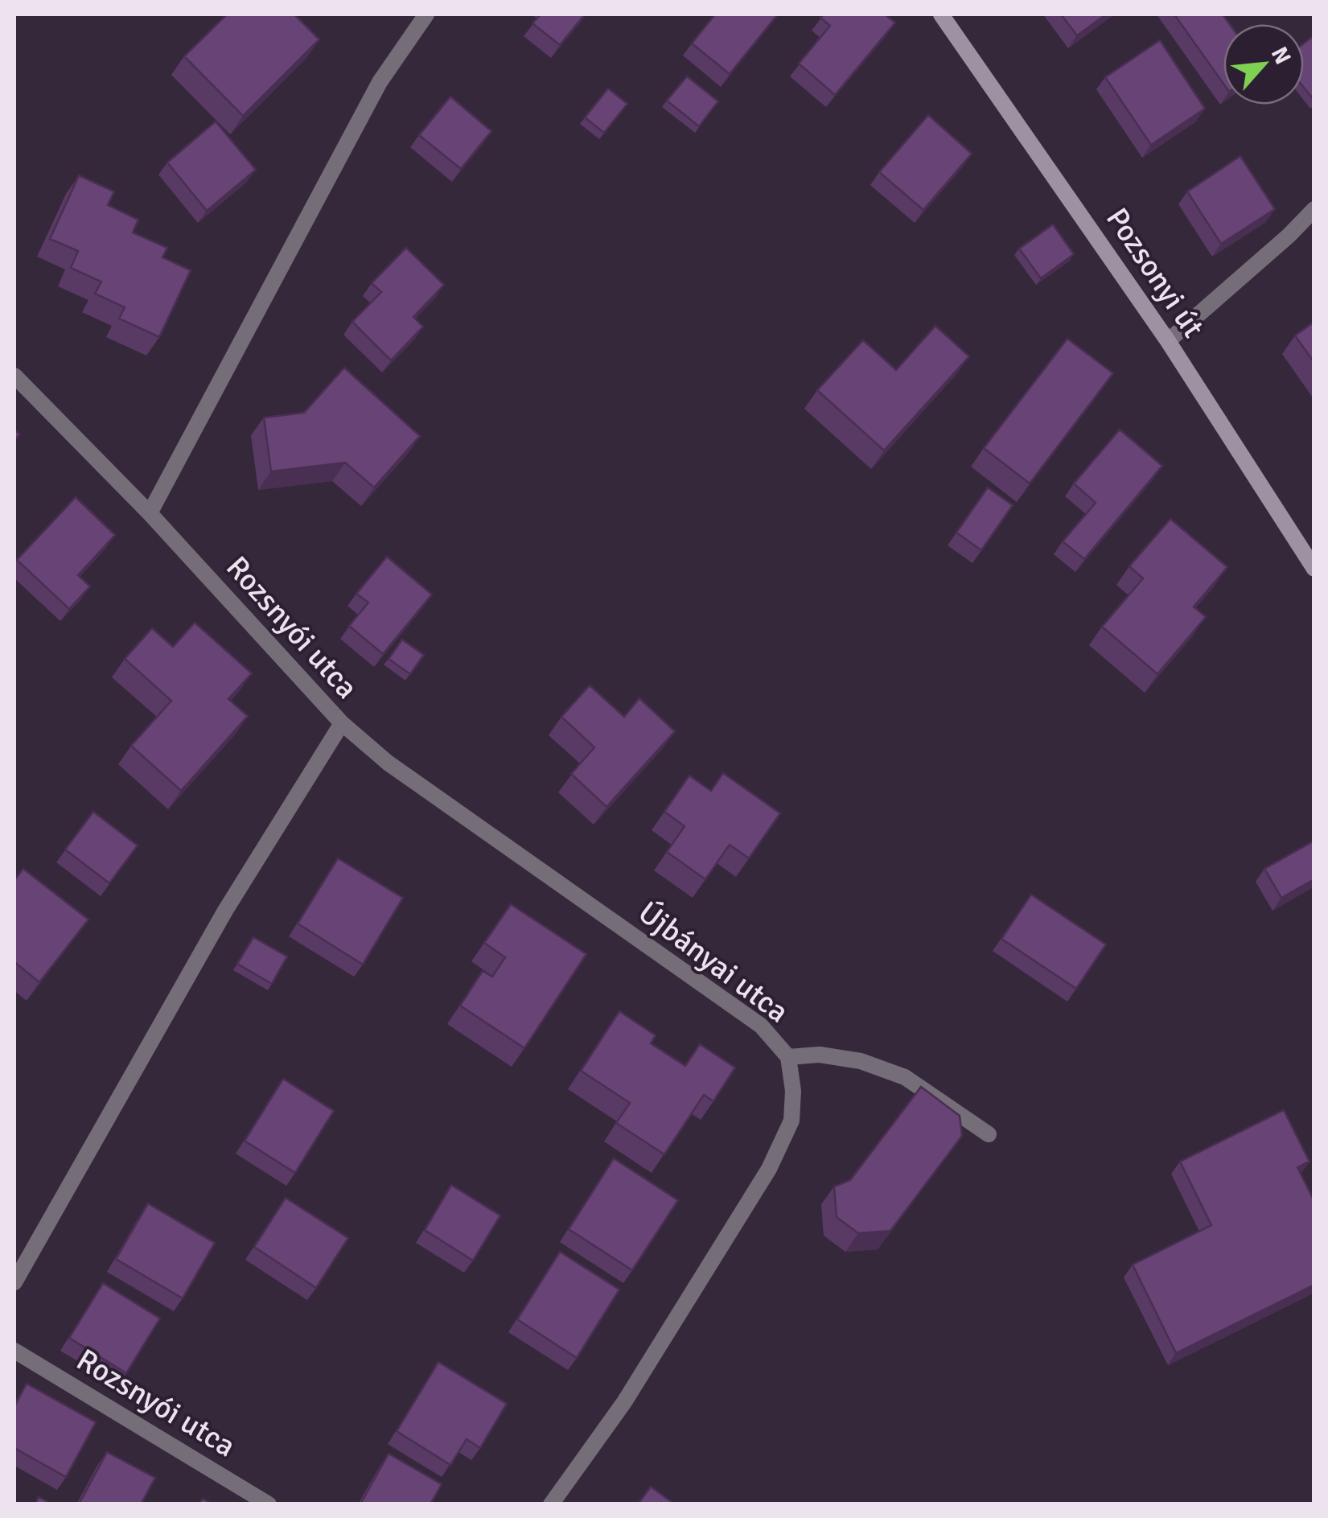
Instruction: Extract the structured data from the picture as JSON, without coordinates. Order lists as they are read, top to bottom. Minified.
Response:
{"streets":{"street":["Pozsonyi út","Rozsnyói utca","Újbányai utca"]},"crossings":[["Rozsnyói utca","Újbányai utca"]],"north":"top right"}
